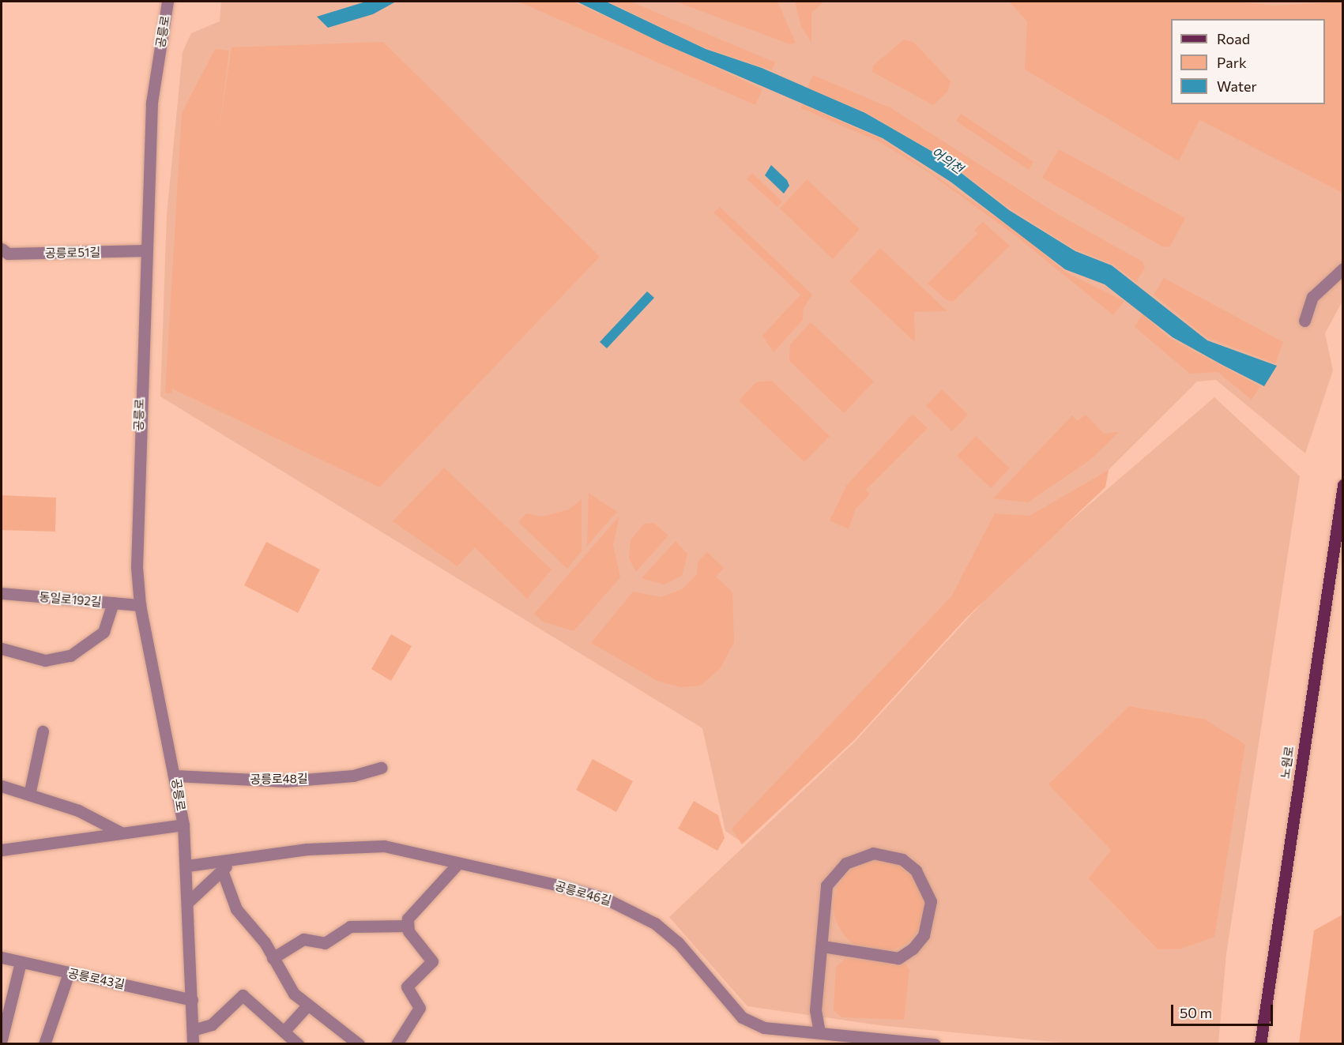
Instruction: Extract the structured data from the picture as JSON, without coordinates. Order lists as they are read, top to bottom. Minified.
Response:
{"streets":{"main road":["노원로"],"street":["공릉로","공릉로51길","동일로192길","공릉로48길","공릉로46길","공릉로43길"]},"crossings":[["공릉로","공릉로51길"],["공릉로","동일로192길"],["공릉로","공릉로48길"],["공릉로","공릉로46길"],["공릉로","공릉로43길"]],"water":["어의천"],"legend":["Road","Park","Water"],"scale_bar":"50 m"}
